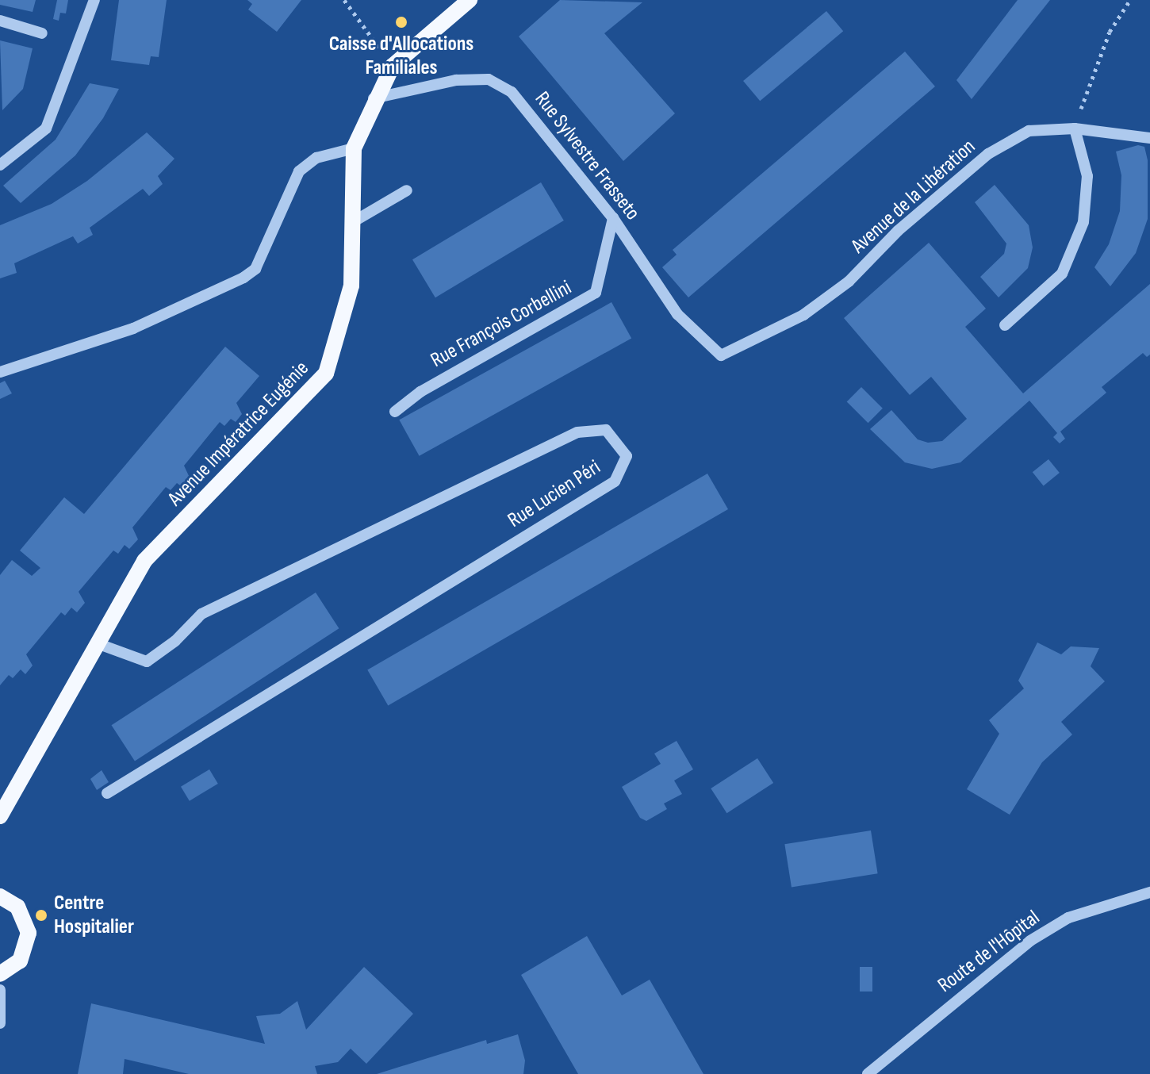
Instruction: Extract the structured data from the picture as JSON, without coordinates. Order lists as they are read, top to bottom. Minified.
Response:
{"streets":{"main road":["Avenue Impératrice Eugénie"],"street":["Rue Sylvestre Frasseto","Avenue de la Libération","Rue François Corbellini","Rue Lucien Péri","Route de l'Hôpital"]},"crossings":[["Rue Sylvestre Frasseto","Avenue de la Libération"],["Rue Sylvestre Frasseto","Rue François Corbellini"],["Rue Sylvestre Frasseto","Avenue Impératrice Eugénie"],["Avenue Impératrice Eugénie","Rue Lucien Péri"]],"places":["Caisse d'Allocations Familiales","Centre Hospitalier"]}
